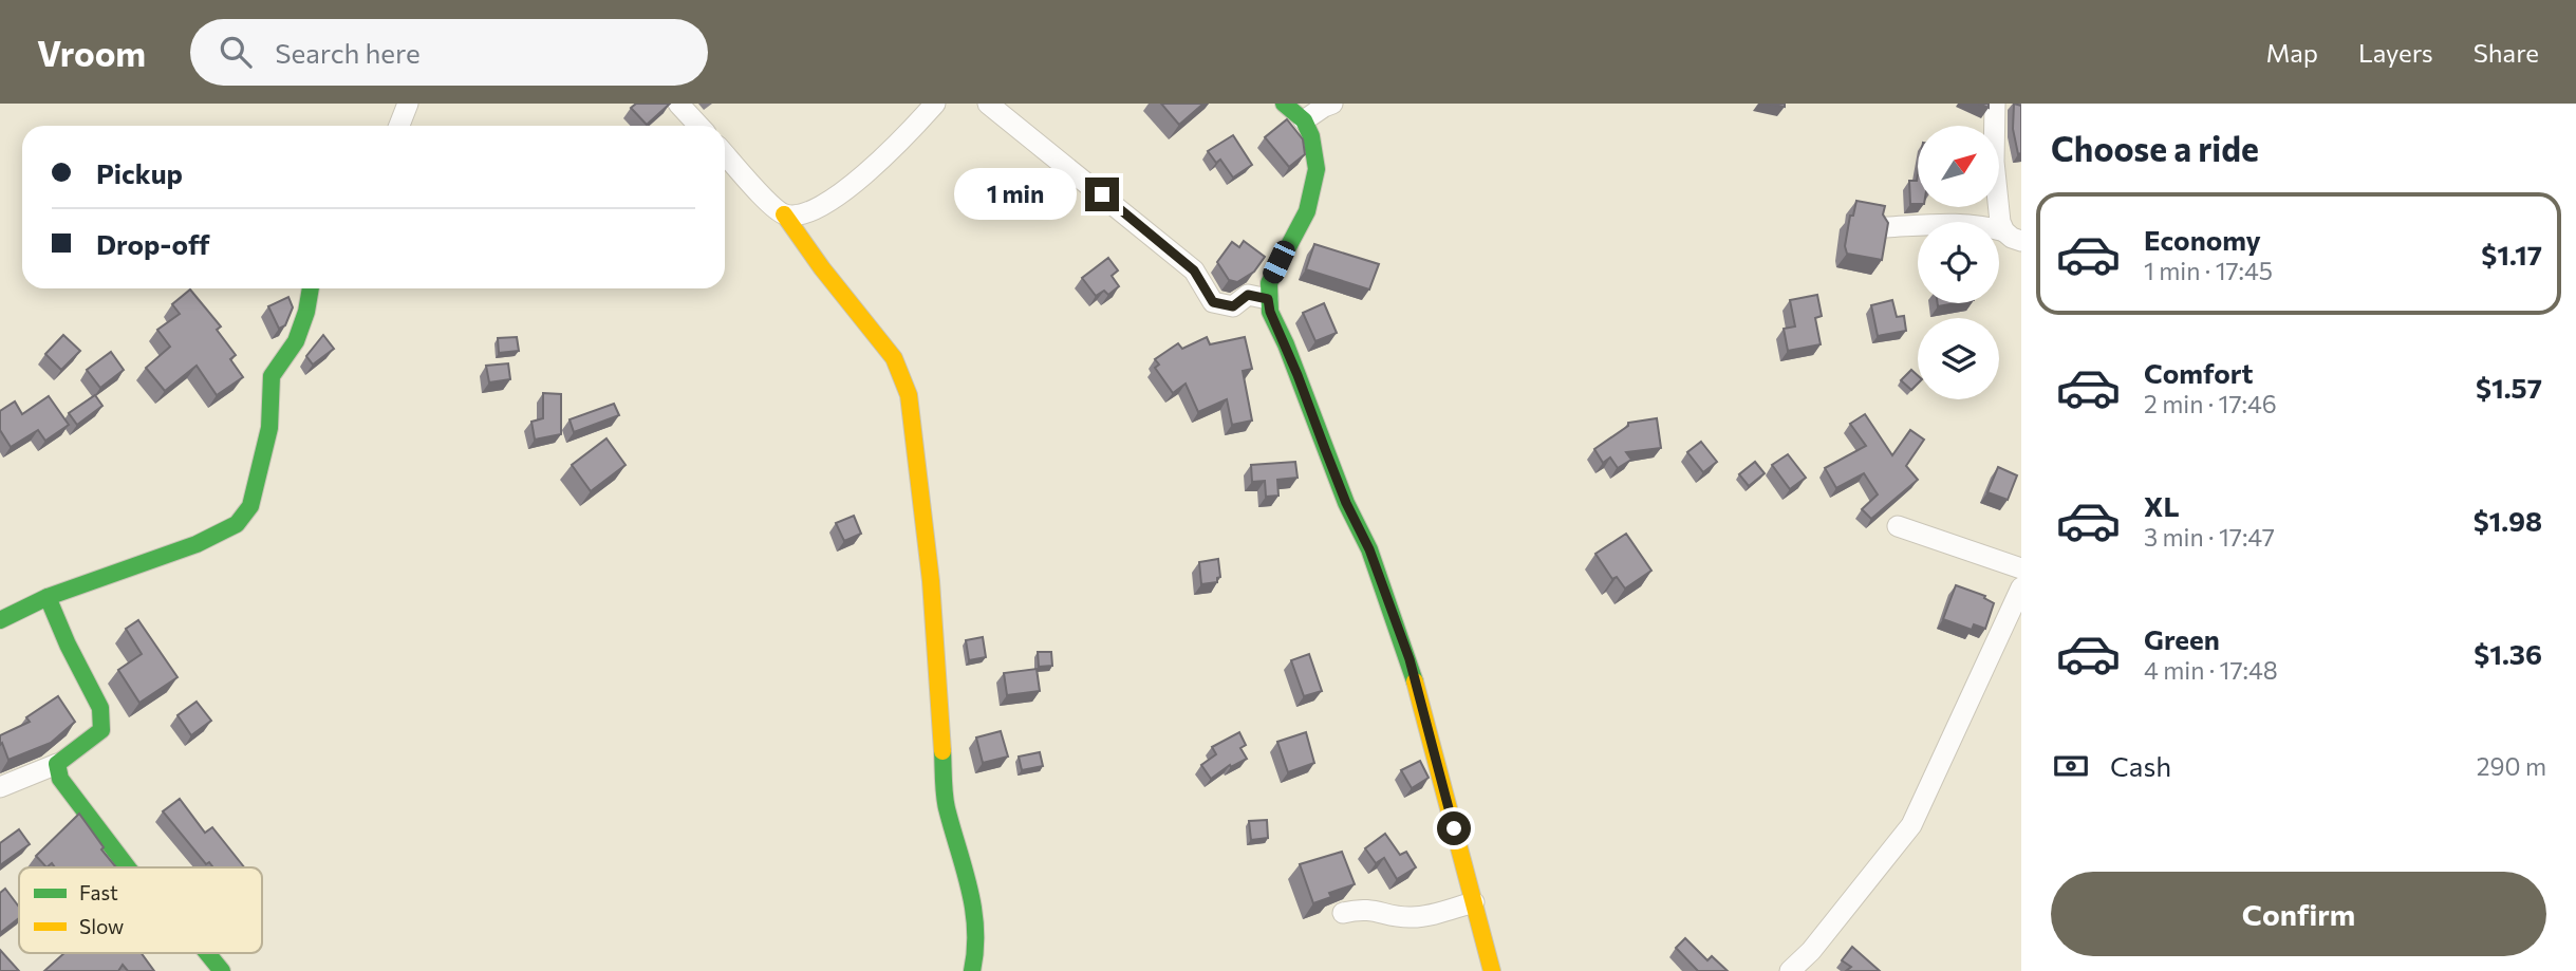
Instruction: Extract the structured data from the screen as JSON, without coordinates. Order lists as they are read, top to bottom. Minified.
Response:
{"legend":["Fast","Slow"],"north":"top right","page":{"header":"Vroom","search":"Search here","nav":["Map","Layers","Share"],"heading":"Choose a ride","banner":["Pickup","Drop-off"],"bubble":"1 min","list":[{"name":"Economy","note":"1 min · 17:45","value":"$1.17"},{"name":"Comfort","note":"2 min · 17:46","value":"$1.57"},{"name":"XL","note":"3 min · 17:47","value":"$1.98"},{"name":"Green","note":"4 min · 17:48","value":"$1.36"}],"pay":["Cash","290 m"],"buttons":"Confirm"}}
